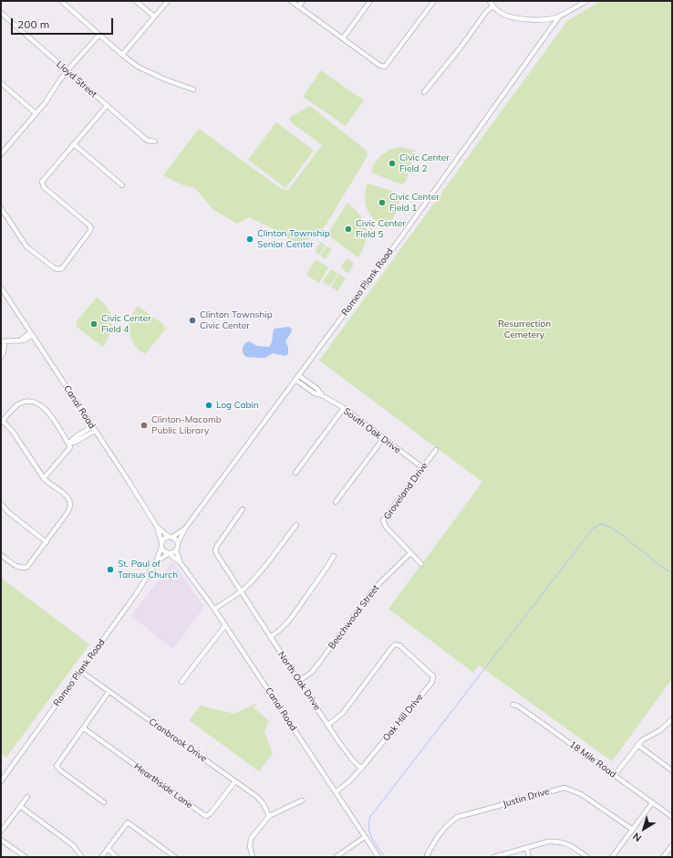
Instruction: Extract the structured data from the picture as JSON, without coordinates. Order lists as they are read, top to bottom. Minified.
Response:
{"streets":{"street":["Lloyd Street","Romeo Plank Road","Canal Road","South Oak Drive","Groveland Drive","Beechwood Street","North Oak Drive","Oak Hill Drive","Cranbrook Drive","18 Mile Road","Hearthside Lane","Justin Drive"]},"crossings":[["Romeo Plank Road","Canal Road"],["Romeo Plank Road","South Oak Drive"],["Romeo Plank Road","Cranbrook Drive"],["Canal Road","Oak Hill Drive"],["South Oak Drive","Groveland Drive"],["Groveland Drive","Beechwood Street"],["Beechwood Street","North Oak Drive"],["North Oak Drive","Oak Hill Drive"],["Cranbrook Drive","Hearthside Lane"]],"parks":["Resurrection Cemetery"],"places":["Civic Center Field 2","Civic Center Field 1","Civic Center Field 5","Clinton Township Senior Center","Clinton Township Civic Center","Civic Center Field 4","Log Cabin","Clinton-Macomb Public Library","St. Paul of Tarsus Church"],"scale_bar":"200 m","north":"bottom left"}
